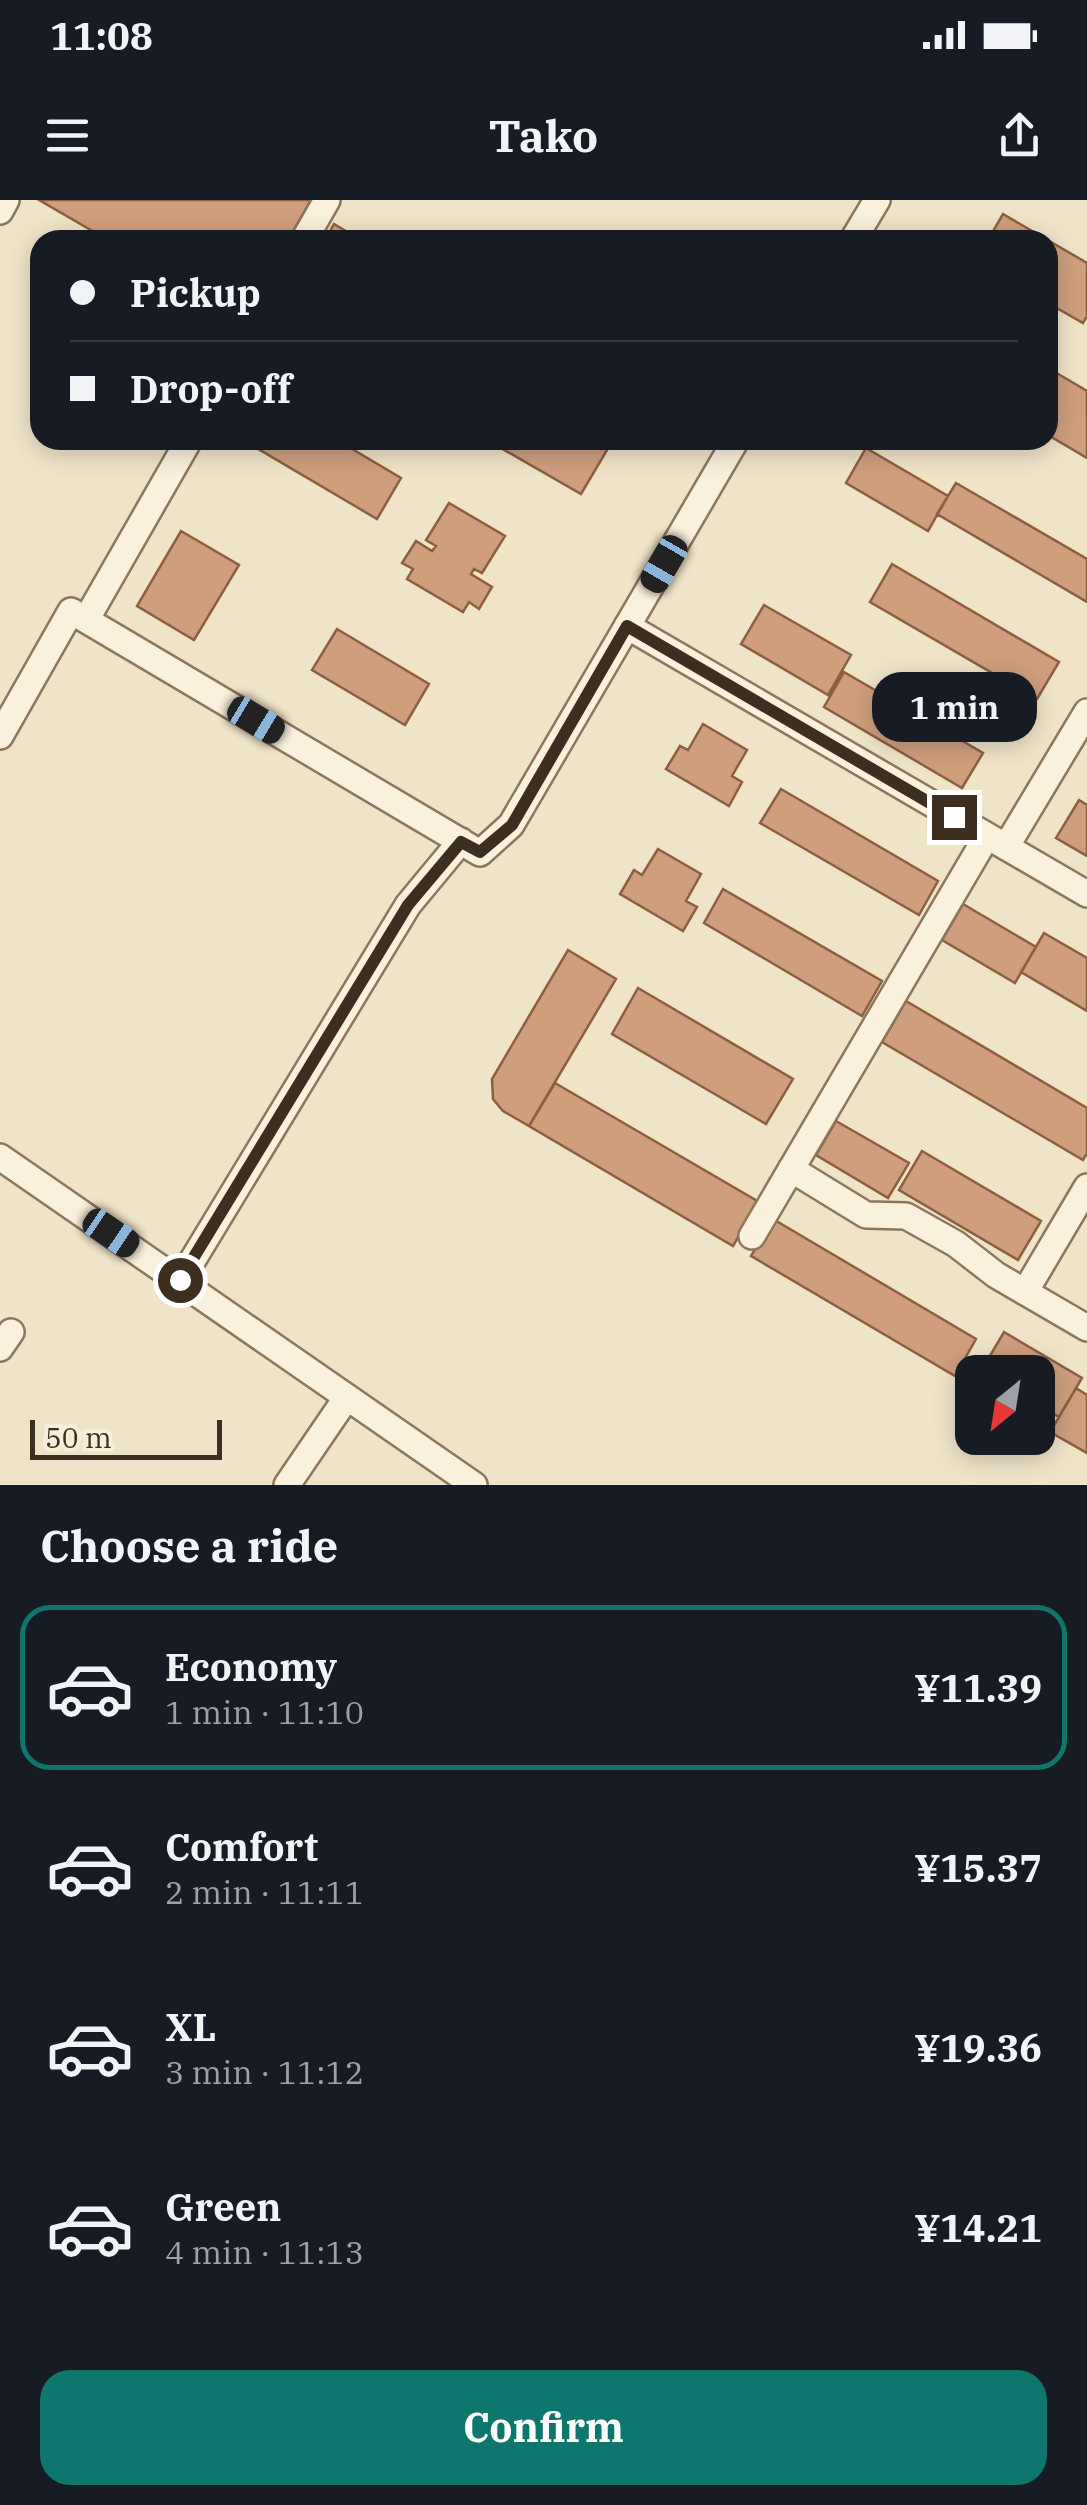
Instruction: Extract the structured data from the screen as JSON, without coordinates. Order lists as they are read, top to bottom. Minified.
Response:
{"scale_bar":"50 m","north":"bottom left","page":{"status":"11:08","header":"Tako","banner":["Pickup","Drop-off"],"bubble":"1 min","scale":"50 m","heading":"Choose a ride","list":[{"name":"Economy","note":"1 min · 11:10","value":"¥11.39"},{"name":"Comfort","note":"2 min · 11:11","value":"¥15.37"},{"name":"XL","note":"3 min · 11:12","value":"¥19.36"},{"name":"Green","note":"4 min · 11:13","value":"¥14.21"}],"buttons":"Confirm"}}
